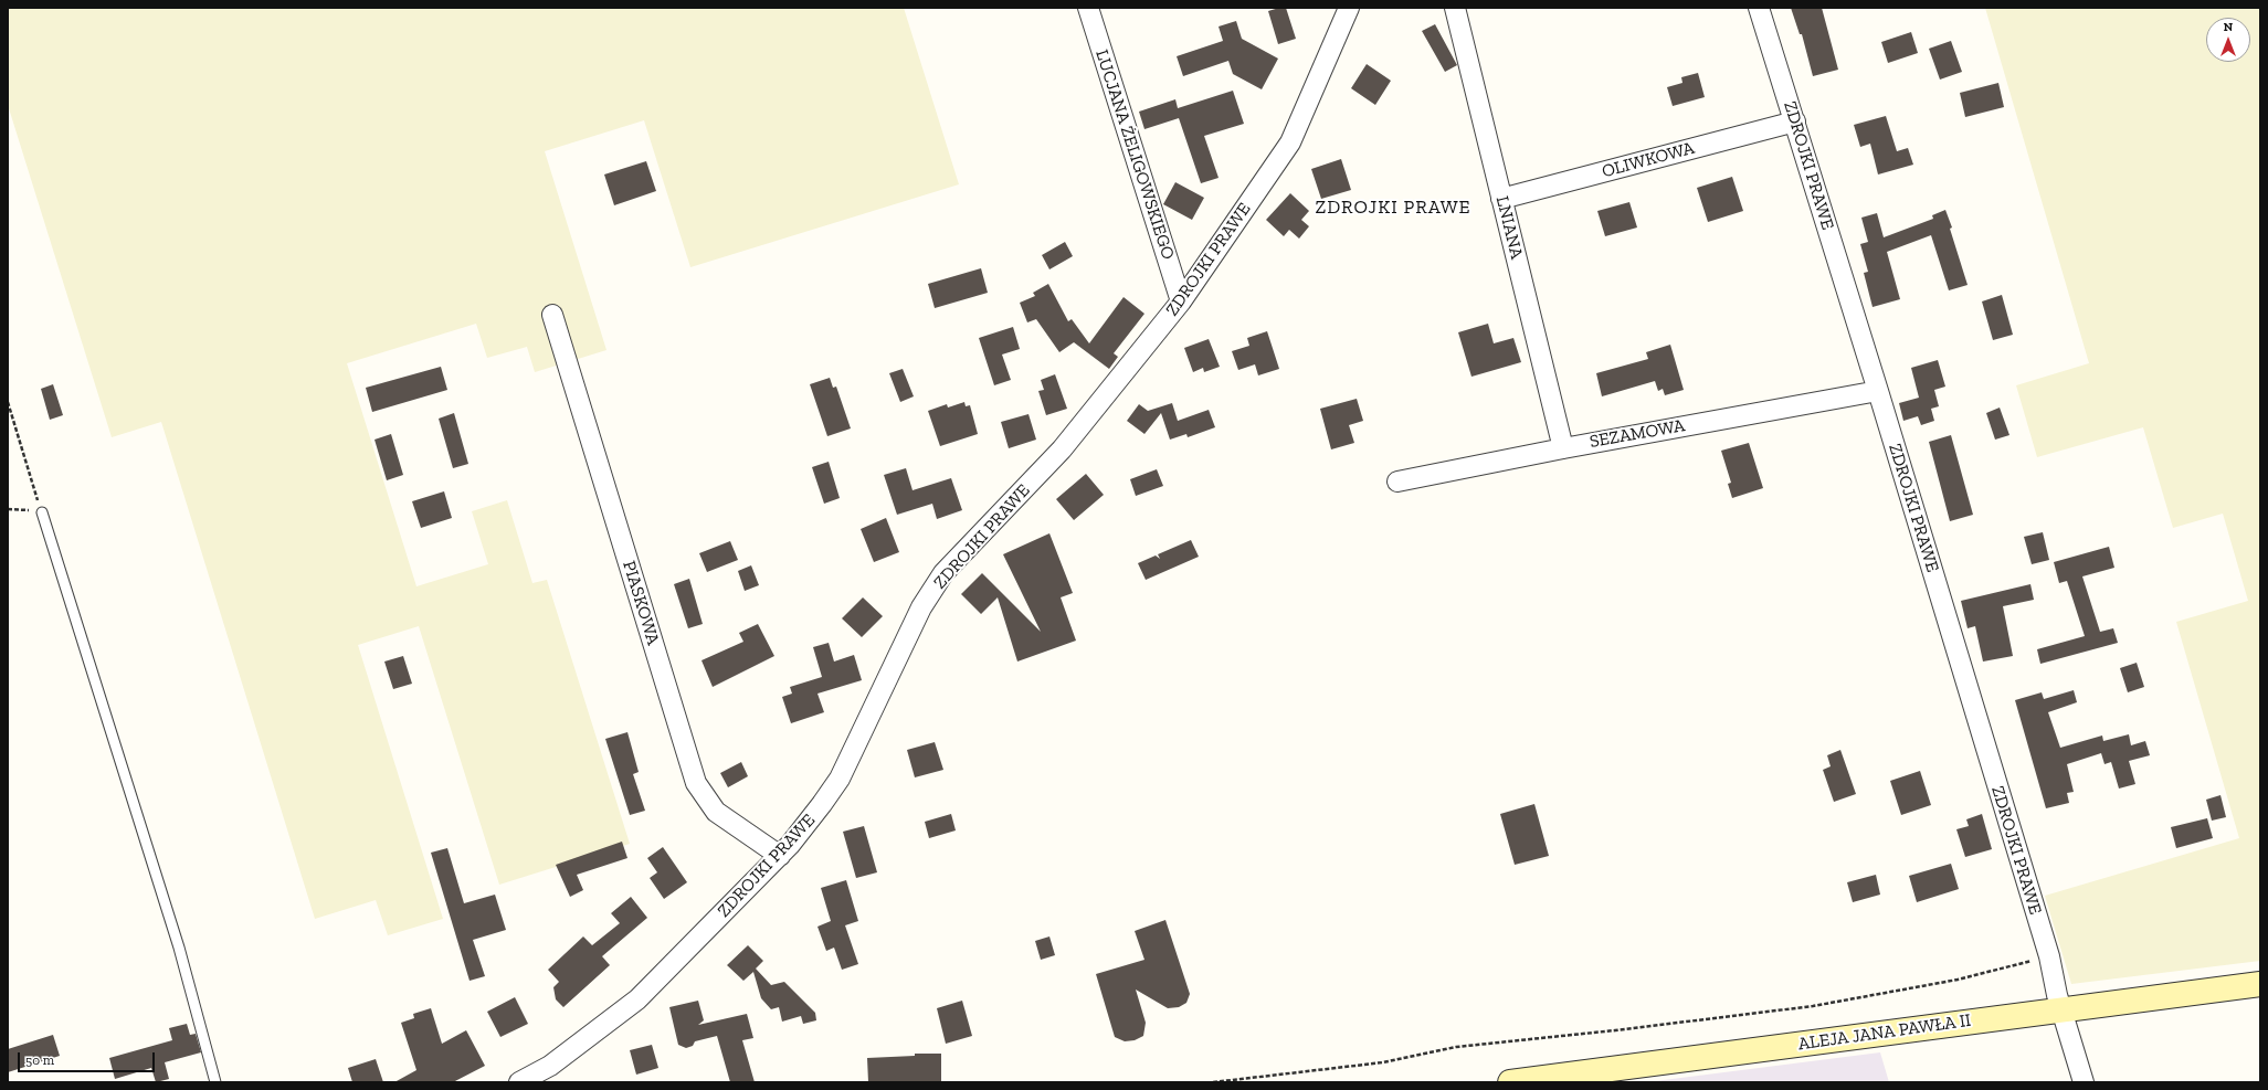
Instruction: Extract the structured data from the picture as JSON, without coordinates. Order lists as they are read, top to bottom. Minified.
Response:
{"streets":{"main road":["ALEJA JANA PAWŁA II"],"street":["LUCJANA ŻELIGOWSKIEGO","OLIWKOWA","ZDROJKI PRAWE","LNIANA","SEZAMOWA","PIASKOWA"]},"crossings":[["LUCJANA ŻELIGOWSKIEGO","ZDROJKI PRAWE"],["OLIWKOWA","ZDROJKI PRAWE"],["OLIWKOWA","LNIANA"],["ZDROJKI PRAWE","SEZAMOWA"],["ZDROJKI PRAWE","PIASKOWA"],["ZDROJKI PRAWE","ALEJA JANA PAWŁA II"],["LNIANA","SEZAMOWA"]],"districts":["ZDROJKI PRAWE"],"scale_bar":"50 m","north":"top"}
